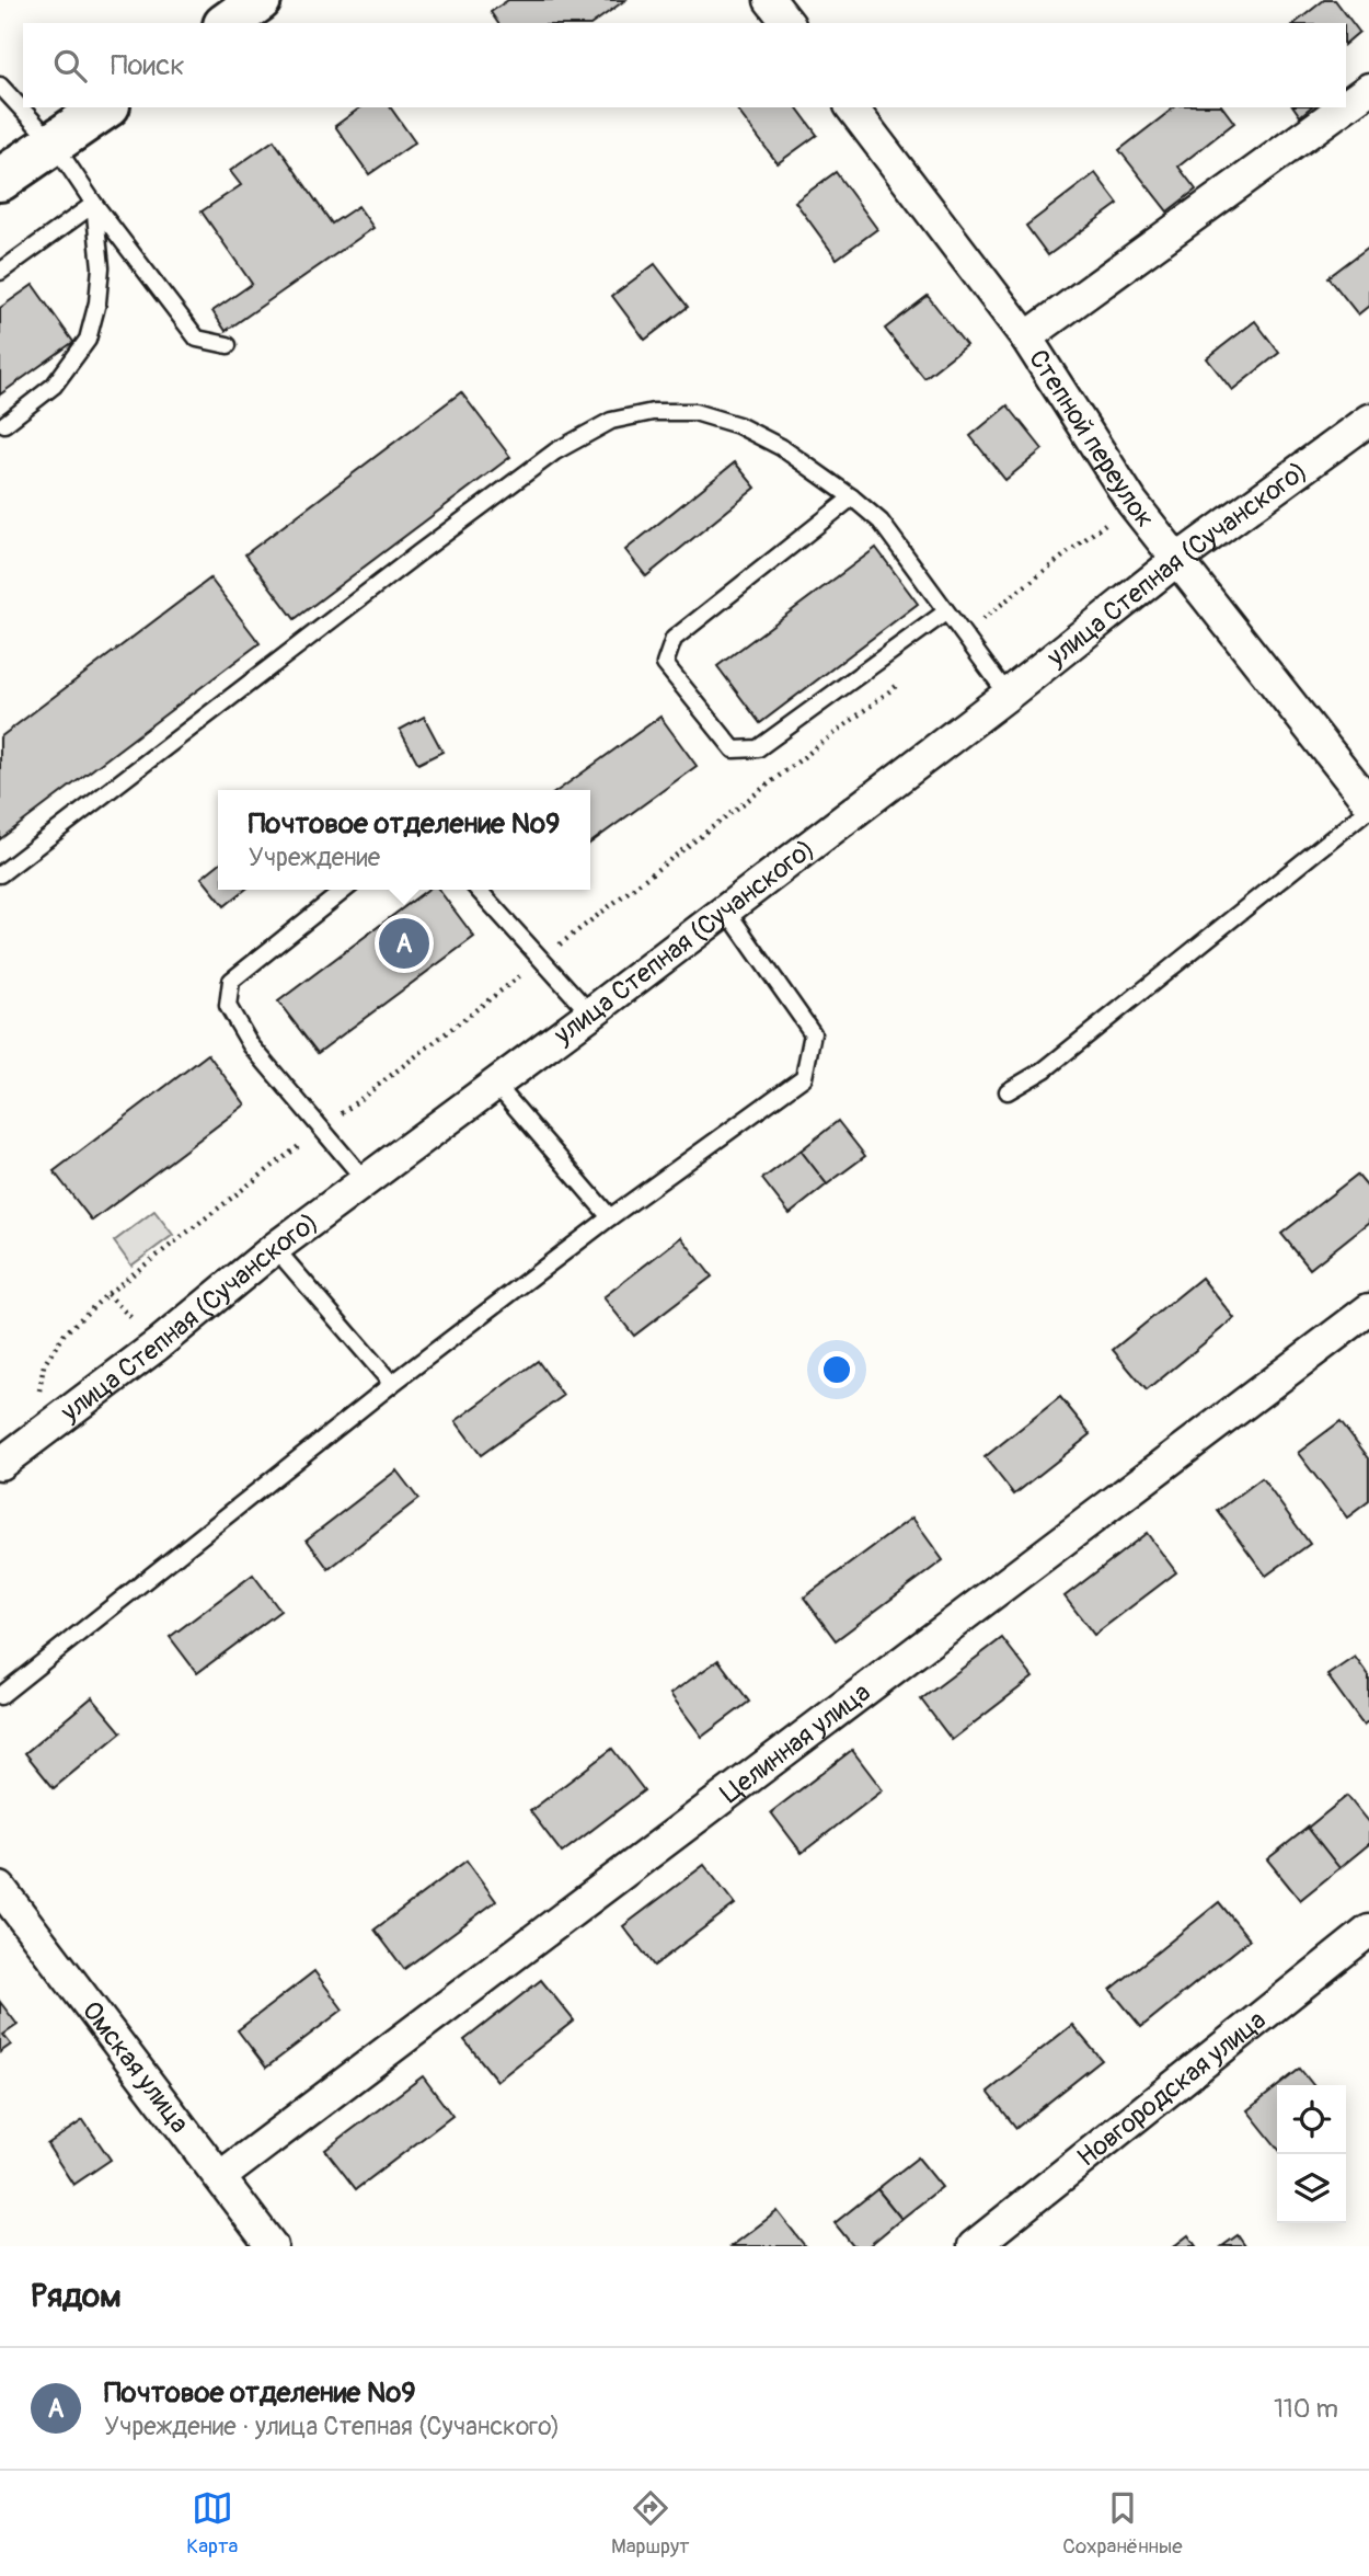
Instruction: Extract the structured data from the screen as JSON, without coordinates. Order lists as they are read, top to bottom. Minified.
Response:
{"streets":{"street":["Степной переулок","улица Степная (Сучанского)","Целинная улица","Омская улица","Новгородская улица"]},"crossings":[["Степной переулок","улица Степная (Сучанского)"],["Целинная улица","Омская улица"]],"page":{"search":"Поиск","popup":["Почтовое отделение №9","Учреждение"],"pins":"A","heading":"Рядом","list":[{"mark":"A","name":"Почтовое отделение №9","note":"Учреждение · улица Степная (Сучанского)","value":"110 m"}],"nav":["Карта","Маршрут","Сохранённые"]}}
